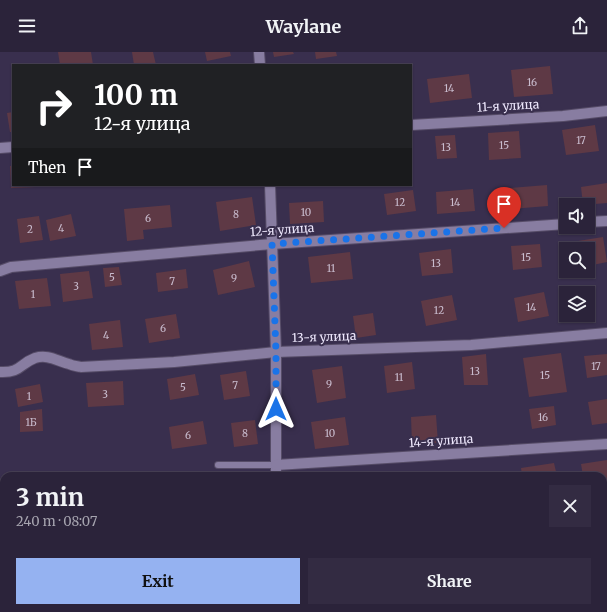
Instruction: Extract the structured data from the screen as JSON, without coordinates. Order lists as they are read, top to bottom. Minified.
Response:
{"streets":{"street":["11-я улица","12-я улица","13-я улица","14-я улица"]},"house_numbers":["16","14","17","15","13","12","14","10","8","6","4","2","15","13","11","5","9","7","3","1","14","12","6","4","17","13","15","11","9","7","5","3","1","16","1Б","8","10","6"],"page":{"header":"Waylane","turn":["100 m","12-я улица"],"then":"Then","heading":["3 min","240 m · 08:07"],"buttons":["Exit","Share"]}}
